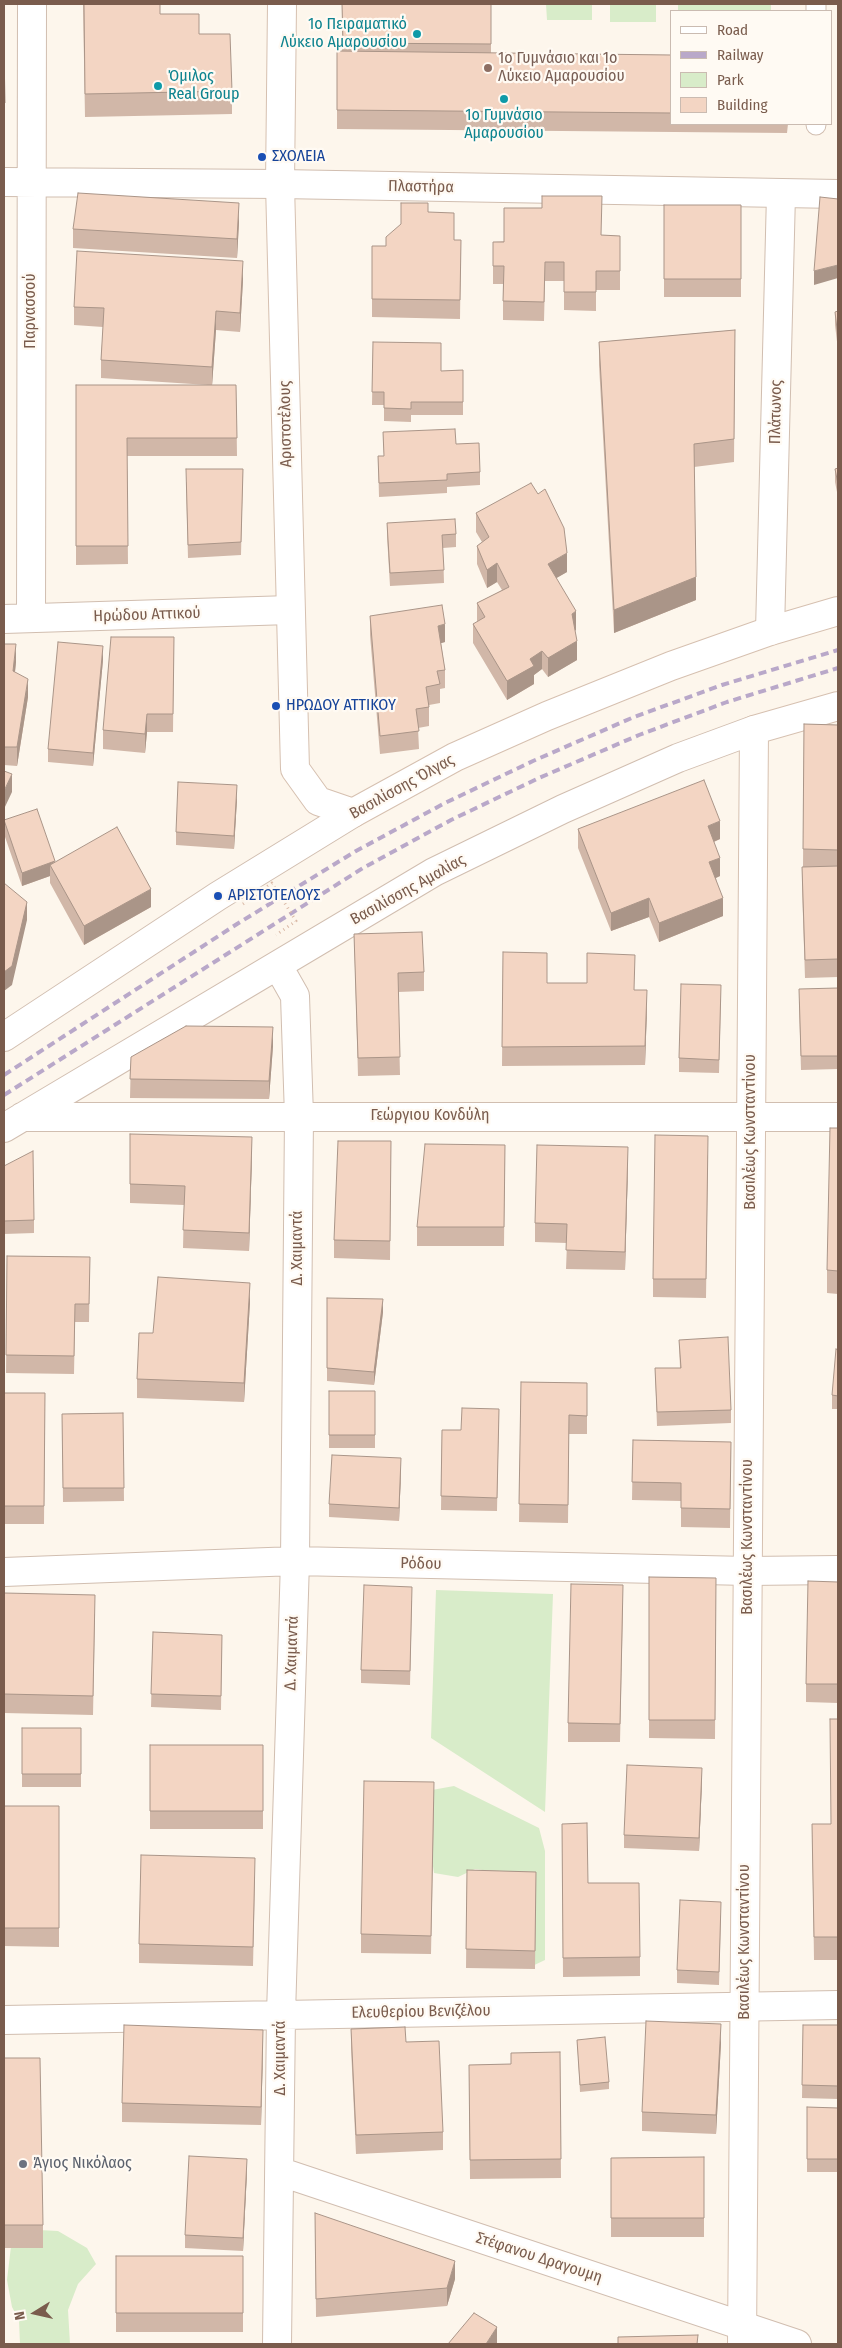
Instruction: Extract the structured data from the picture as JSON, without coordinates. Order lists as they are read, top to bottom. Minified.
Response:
{"streets":{"street":["Πλαστήρα","Παρνασσού","Πλάτωνος","Αριστοτέλους","Ηρώδου Αττικού","Βασιλίσσης Όλγας","Βασιλίσσης Αμαλίας","Γεώργιου Κονδύλη","Βασιλέως Κωνσταντίνου","Δ. Χαιμαντά","Ρόδου","Ελευθερίου Βενιζέλου","Στέφανου Δραγουμη"]},"crossings":[["Πλαστήρα","Παρνασσού"],["Πλαστήρα","Πλάτωνος"],["Πλαστήρα","Αριστοτέλους"],["Παρνασσού","Ηρώδου Αττικού"],["Πλάτωνος","Βασιλίσσης Όλγας"],["Αριστοτέλους","Ηρώδου Αττικού"],["Αριστοτέλους","Βασιλίσσης Όλγας"],["Βασιλίσσης Αμαλίας","Γεώργιου Κονδύλη"],["Βασιλίσσης Αμαλίας","Βασιλέως Κωνσταντίνου"],["Βασιλίσσης Αμαλίας","Δ. Χαιμαντά"],["Γεώργιου Κονδύλη","Βασιλέως Κωνσταντίνου"],["Γεώργιου Κονδύλη","Δ. Χαιμαντά"],["Βασιλέως Κωνσταντίνου","Ρόδου"],["Βασιλέως Κωνσταντίνου","Ελευθερίου Βενιζέλου"],["Βασιλέως Κωνσταντίνου","Στέφανου Δραγουμη"],["Δ. Χαιμαντά","Ρόδου"],["Δ. Χαιμαντά","Ελευθερίου Βενιζέλου"],["Δ. Χαιμαντά","Στέφανου Δραγουμη"]],"places":["1ο Πειραματικό Λύκειο Αμαρουσίου","1ο Γυμνάσιο και 1ο Λύκειο Αμαρουσίου","Όμιλος Real Group","1ο Γυμνάσιο Αμαρουσίου","ΣΧΟΛΕΙΑ","ΗΡΩΔΟΥ ΑΤΤΙΚΟΥ","ΑΡΙΣΤΟΤΕΛΟΥΣ","Άγιος Νικόλαος"],"legend":["Road","Railway","Park","Building"],"north":"left"}
